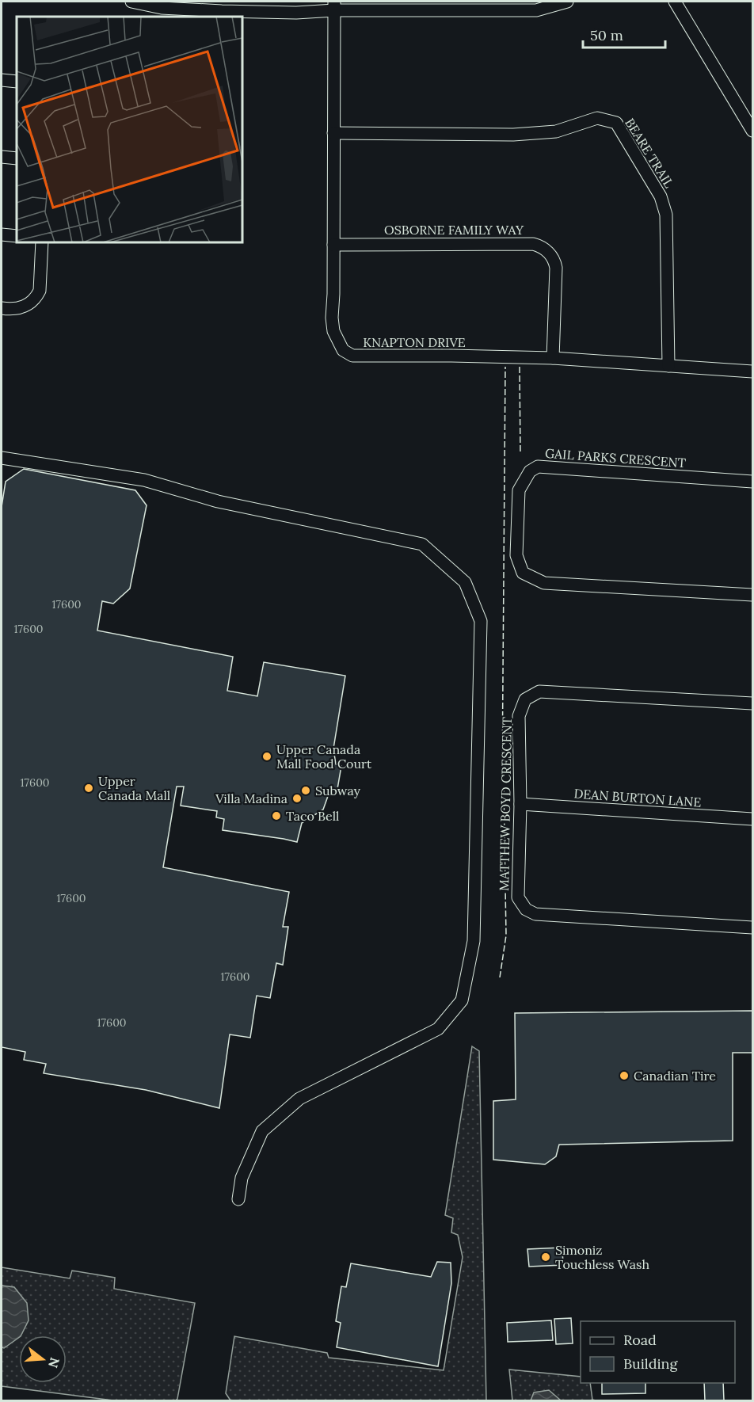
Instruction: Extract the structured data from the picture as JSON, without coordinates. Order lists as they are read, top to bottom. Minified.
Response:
{"streets":{"street":["BEARE TRAIL","OSBORNE FAMILY WAY","KNAPTON DRIVE","GAIL PARKS CRESCENT","DEAN BURTON LANE","MATTHEW BOYD CRESCENT"]},"crossings":[["BEARE TRAIL","KNAPTON DRIVE"],["OSBORNE FAMILY WAY","KNAPTON DRIVE"],["DEAN BURTON LANE","MATTHEW BOYD CRESCENT"]],"places":["Upper Canada Mall Food Court","Upper Canada Mall","Subway","Villa Madina","Taco Bell","Canadian Tire","Simoniz Touchless Wash"],"house_numbers":["17600","17600","17600","17600","17600","17600"],"legend":["Road","Building"],"scale_bar":"50 m","north":"right"}
